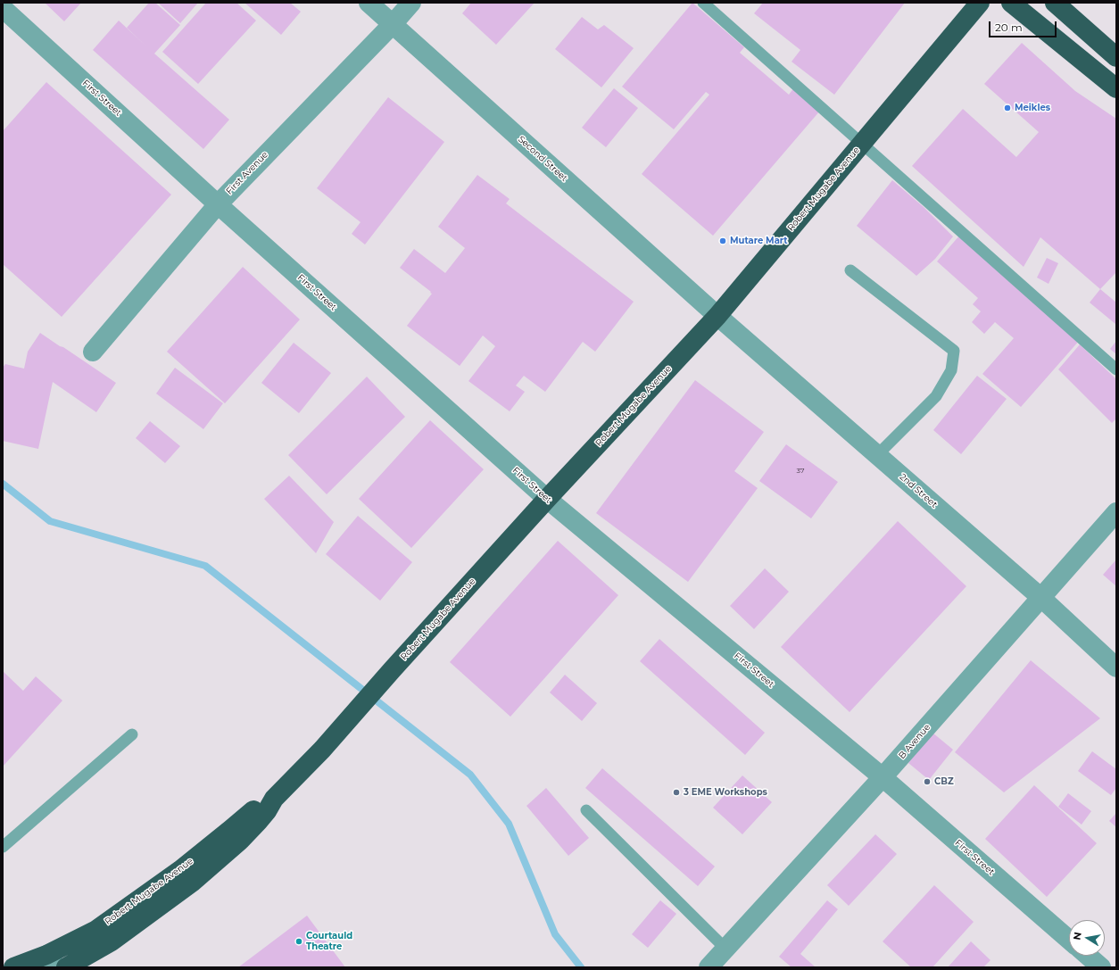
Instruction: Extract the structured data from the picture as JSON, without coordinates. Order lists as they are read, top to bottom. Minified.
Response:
{"streets":{"highway":["Robert Mugabe Avenue"],"street":["First Street","Second Street","First Avenue","2nd Street","B Avenue"]},"crossings":[["First Street","First Avenue"],["First Street","Robert Mugabe Avenue"],["First Street","B Avenue"],["Second Street","First Avenue"],["Second Street","Robert Mugabe Avenue"],["Second Street","2nd Street"],["Robert Mugabe Avenue","2nd Street"],["2nd Street","B Avenue"]],"places":["Meikles","Mutare Mart","CBZ","3 EME Workshops","Courtauld Theatre"],"house_numbers":["37"],"scale_bar":"20 m","north":"left"}
